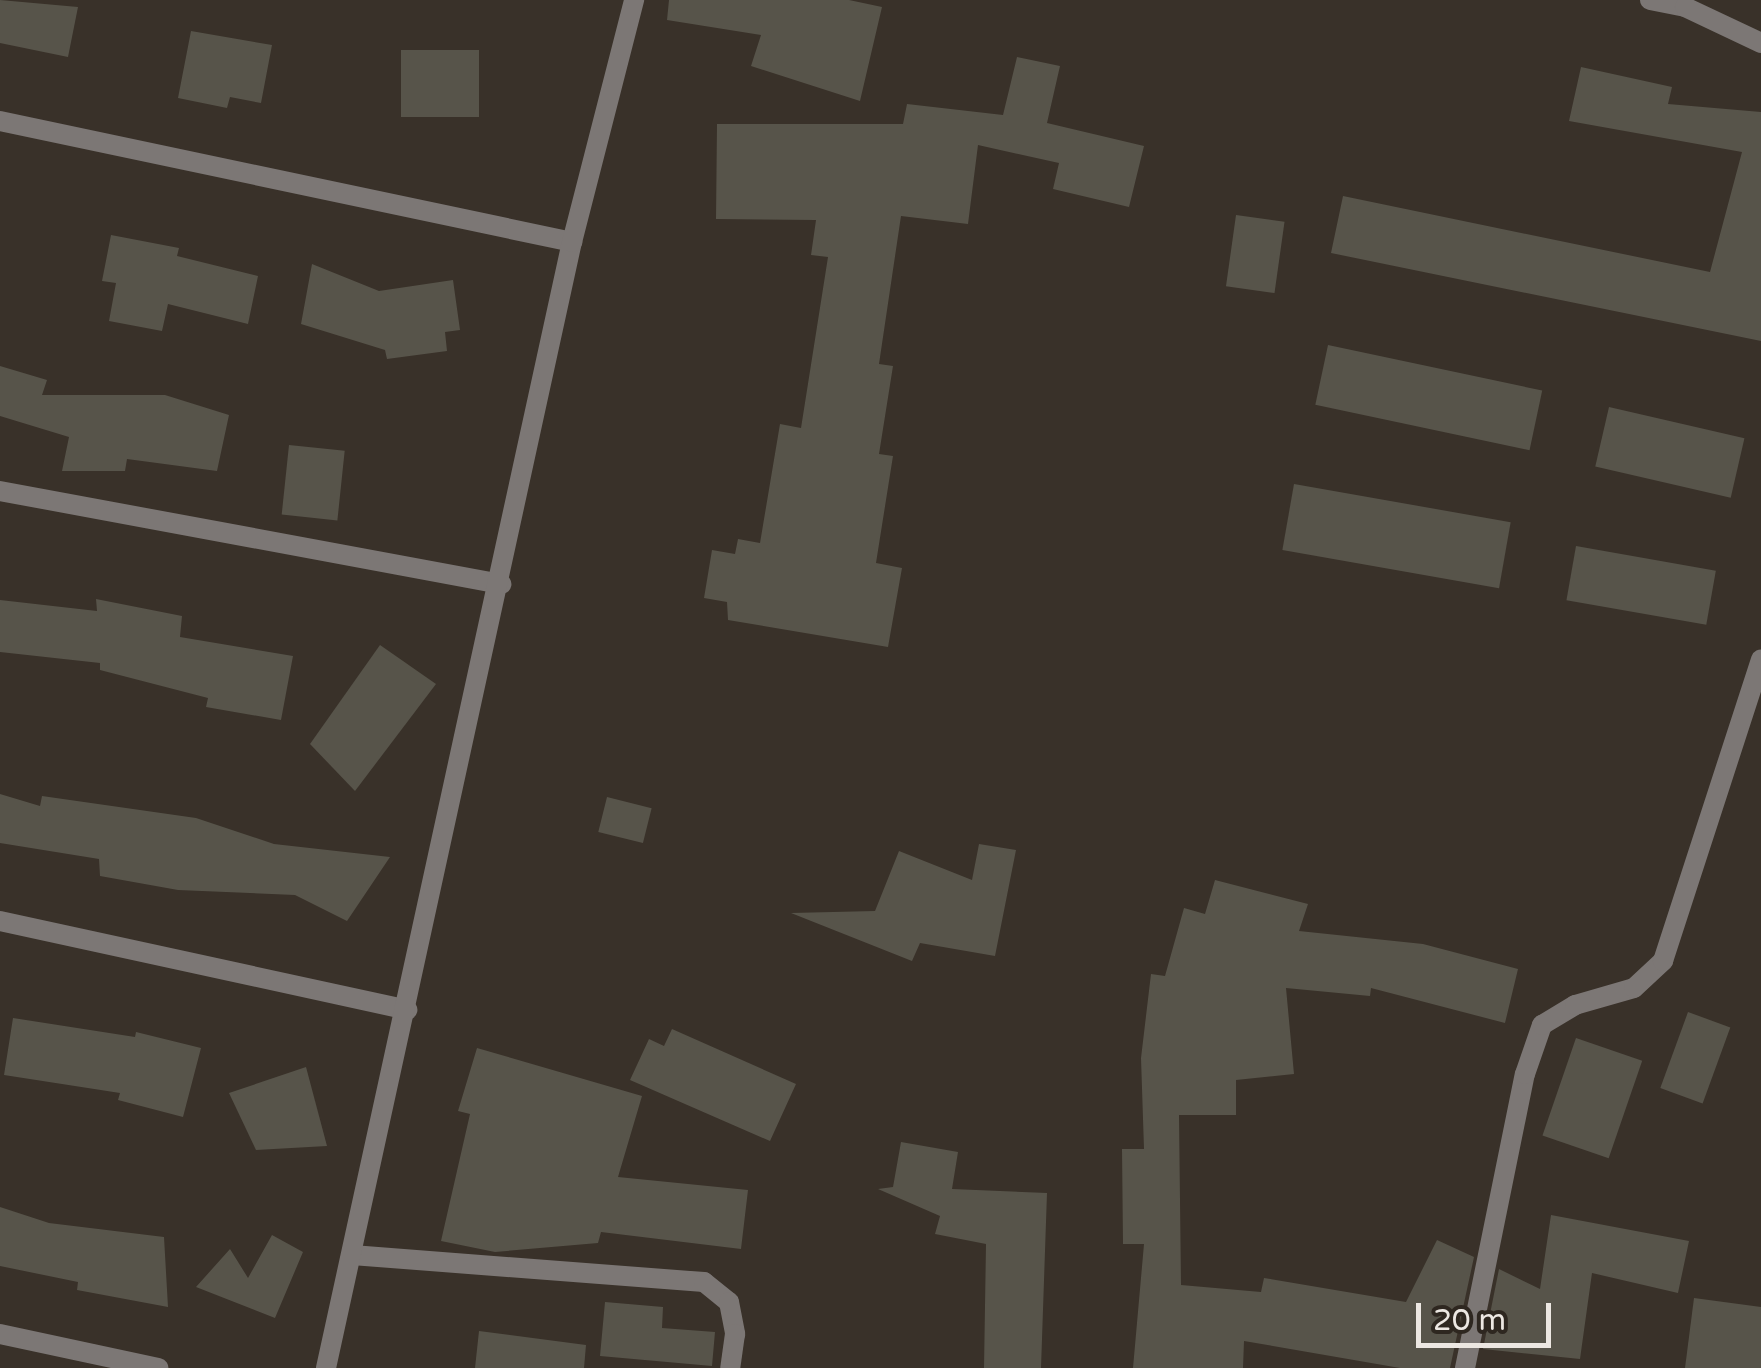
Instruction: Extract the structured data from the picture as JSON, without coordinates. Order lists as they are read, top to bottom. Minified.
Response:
{"scale_bar":"20 m"}
